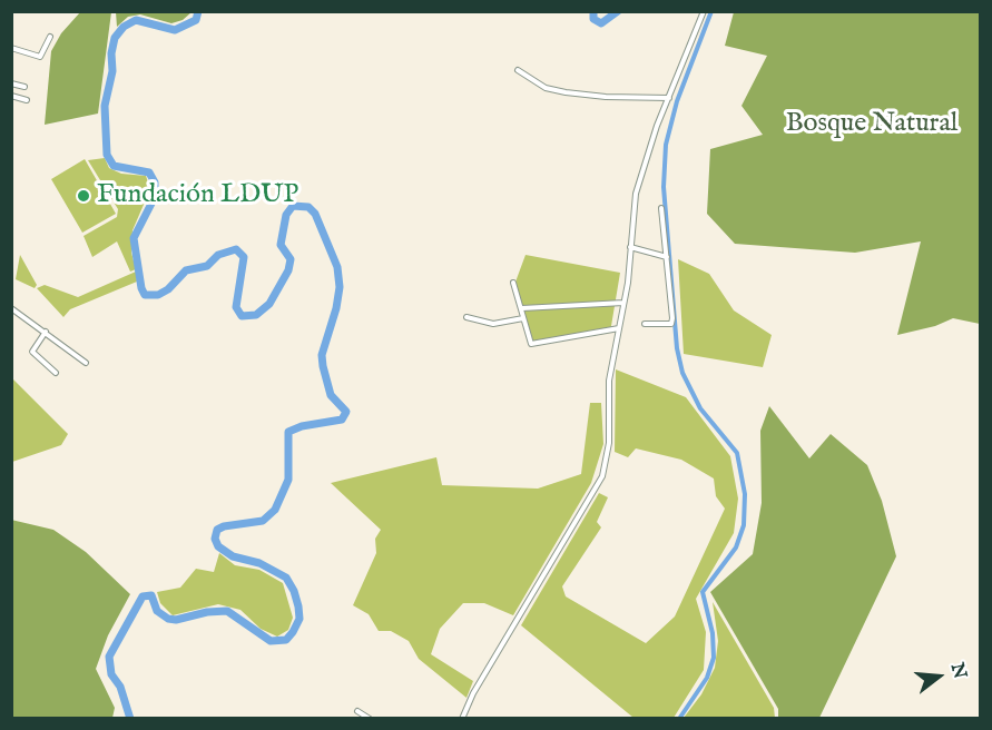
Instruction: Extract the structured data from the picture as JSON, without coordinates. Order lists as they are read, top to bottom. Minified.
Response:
{"parks":["Bosque Natural"],"places":["Fundación LDUP"],"north":"right"}
